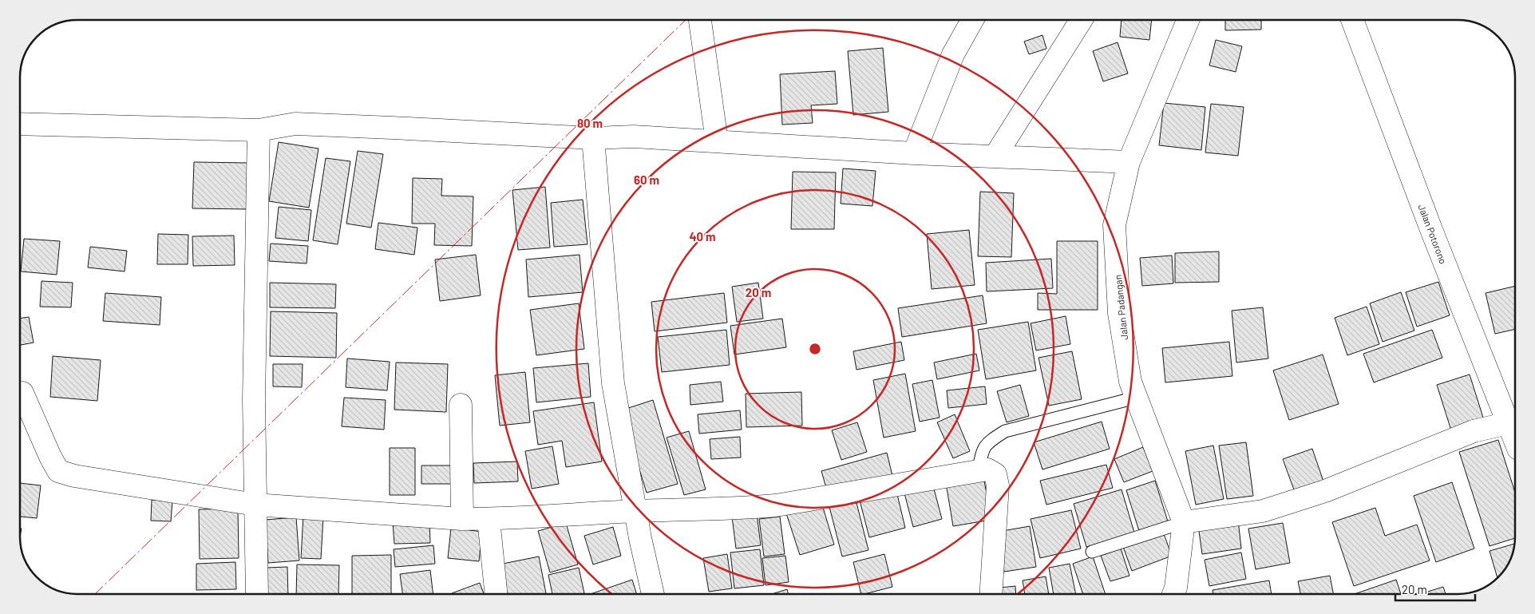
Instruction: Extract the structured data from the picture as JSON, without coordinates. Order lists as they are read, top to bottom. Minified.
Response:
{"streets":{"street":["Jalan Potorono","Jalan Padangan"]},"scale_bar":"20 m","rings":["80 m","60 m","40 m","20 m"]}
